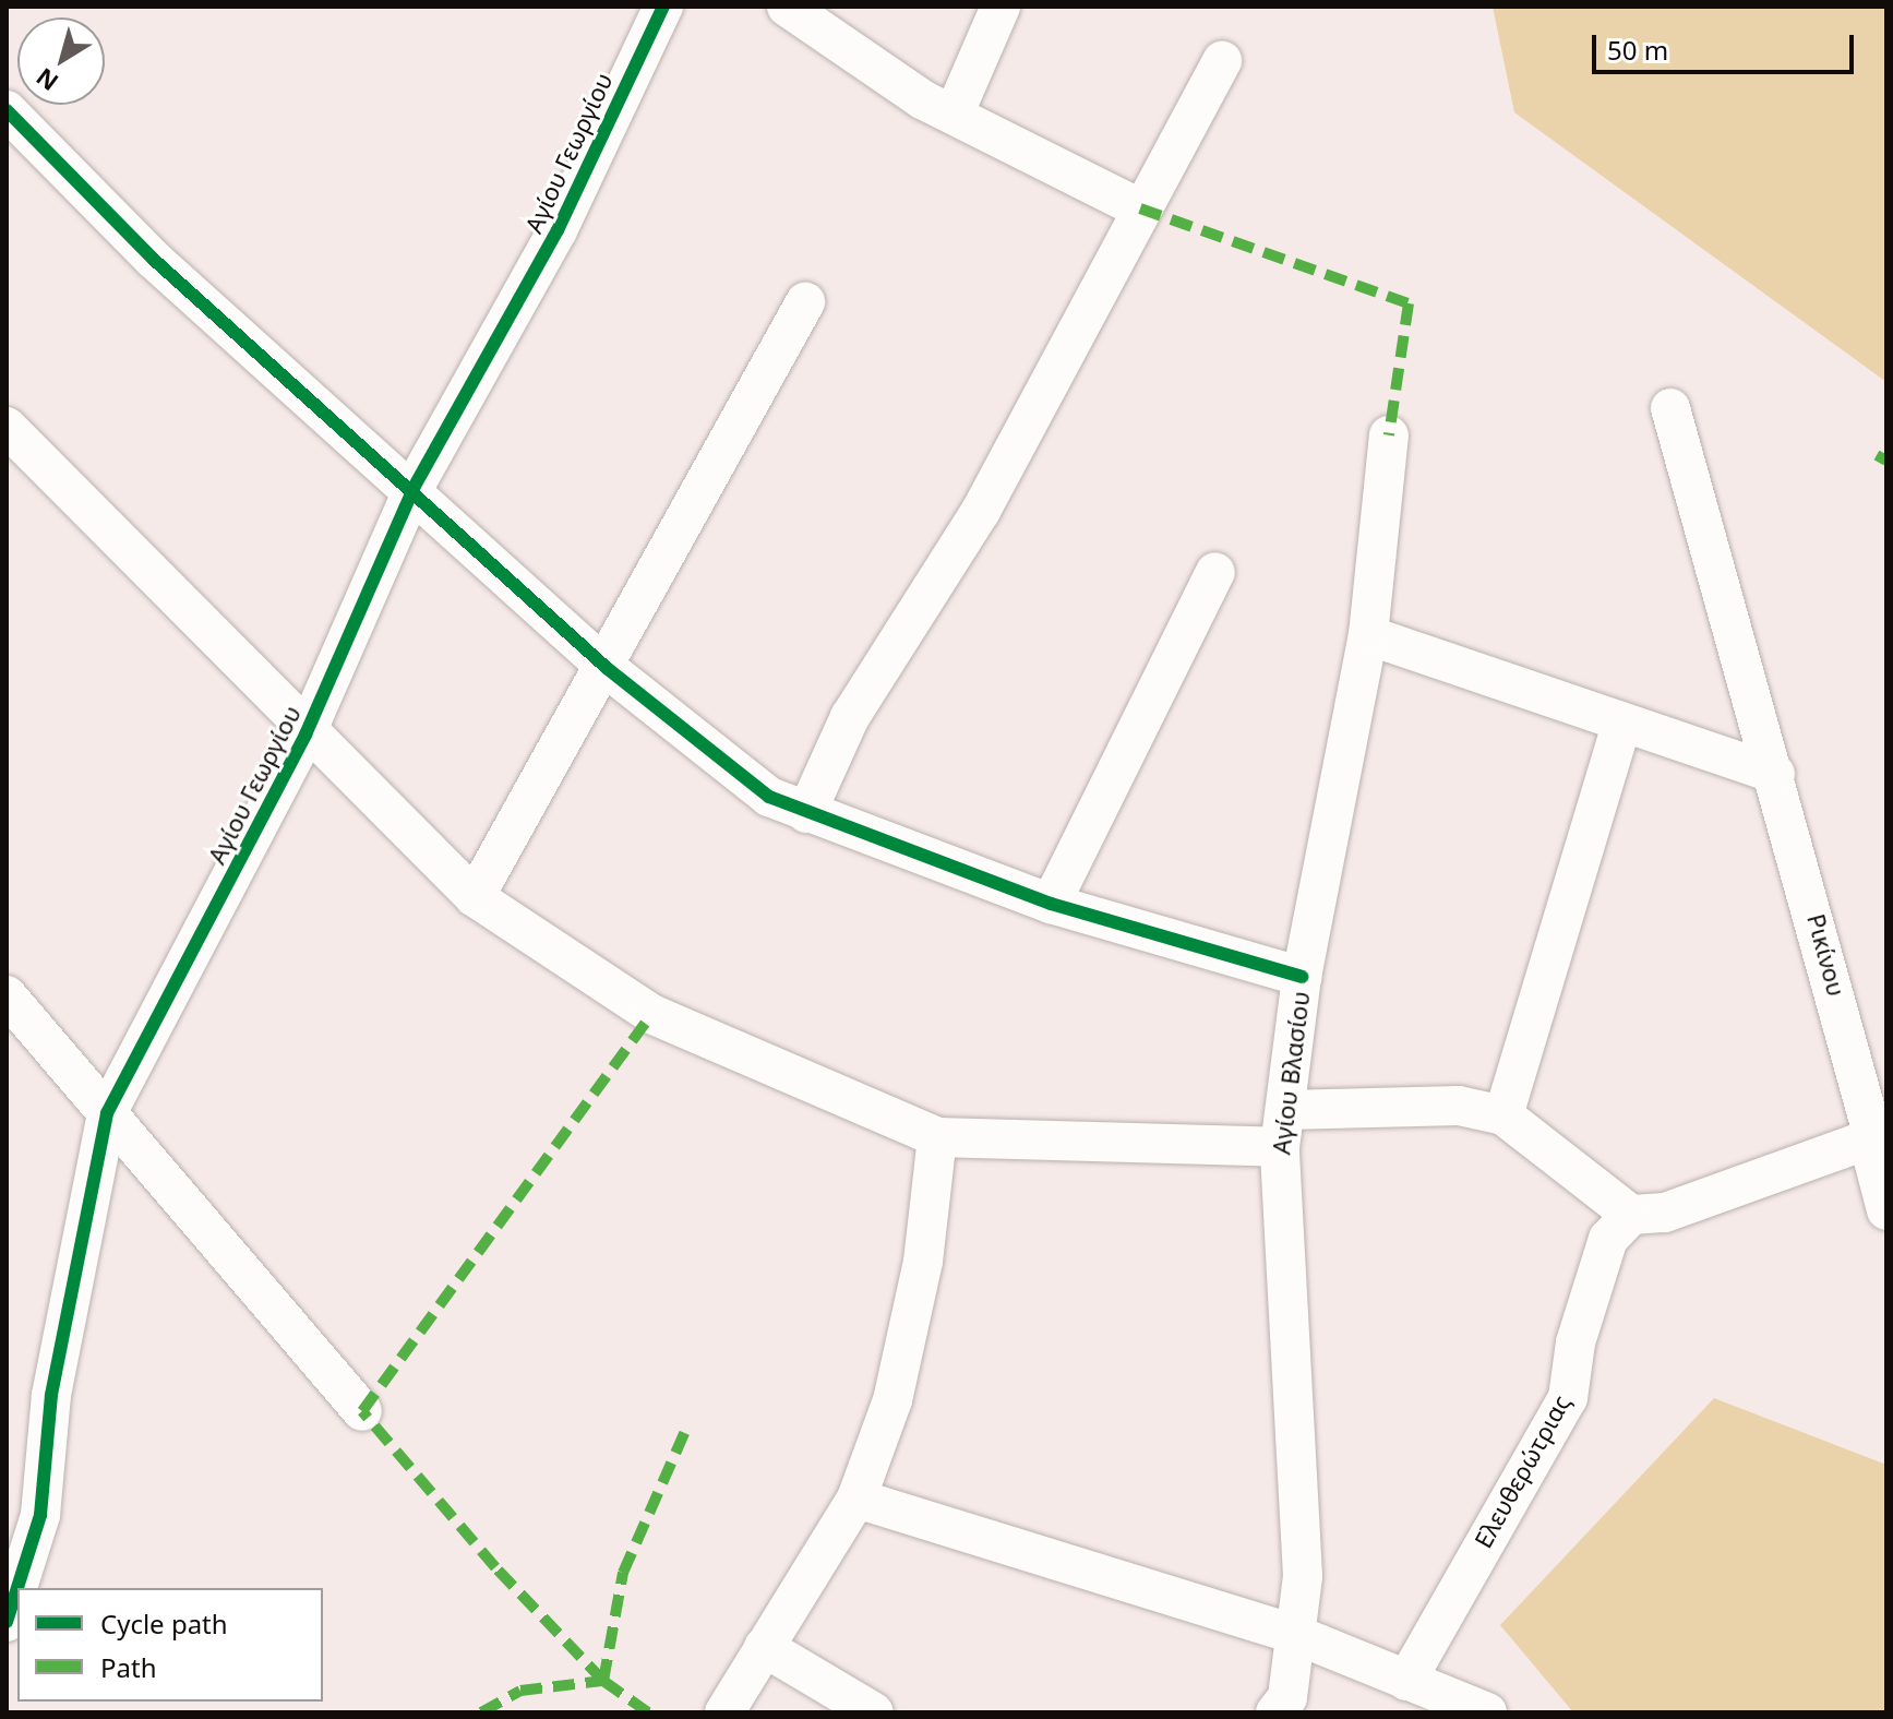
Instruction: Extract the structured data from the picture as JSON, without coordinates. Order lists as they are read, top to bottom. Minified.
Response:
{"streets":{"street":["Αγίου Γεωργίου","Ρικίνου","Αγίου Βλασίου","Ελευθερώτριας"]},"legend":["Cycle path","Path"],"scale_bar":"50 m","north":"bottom left"}
